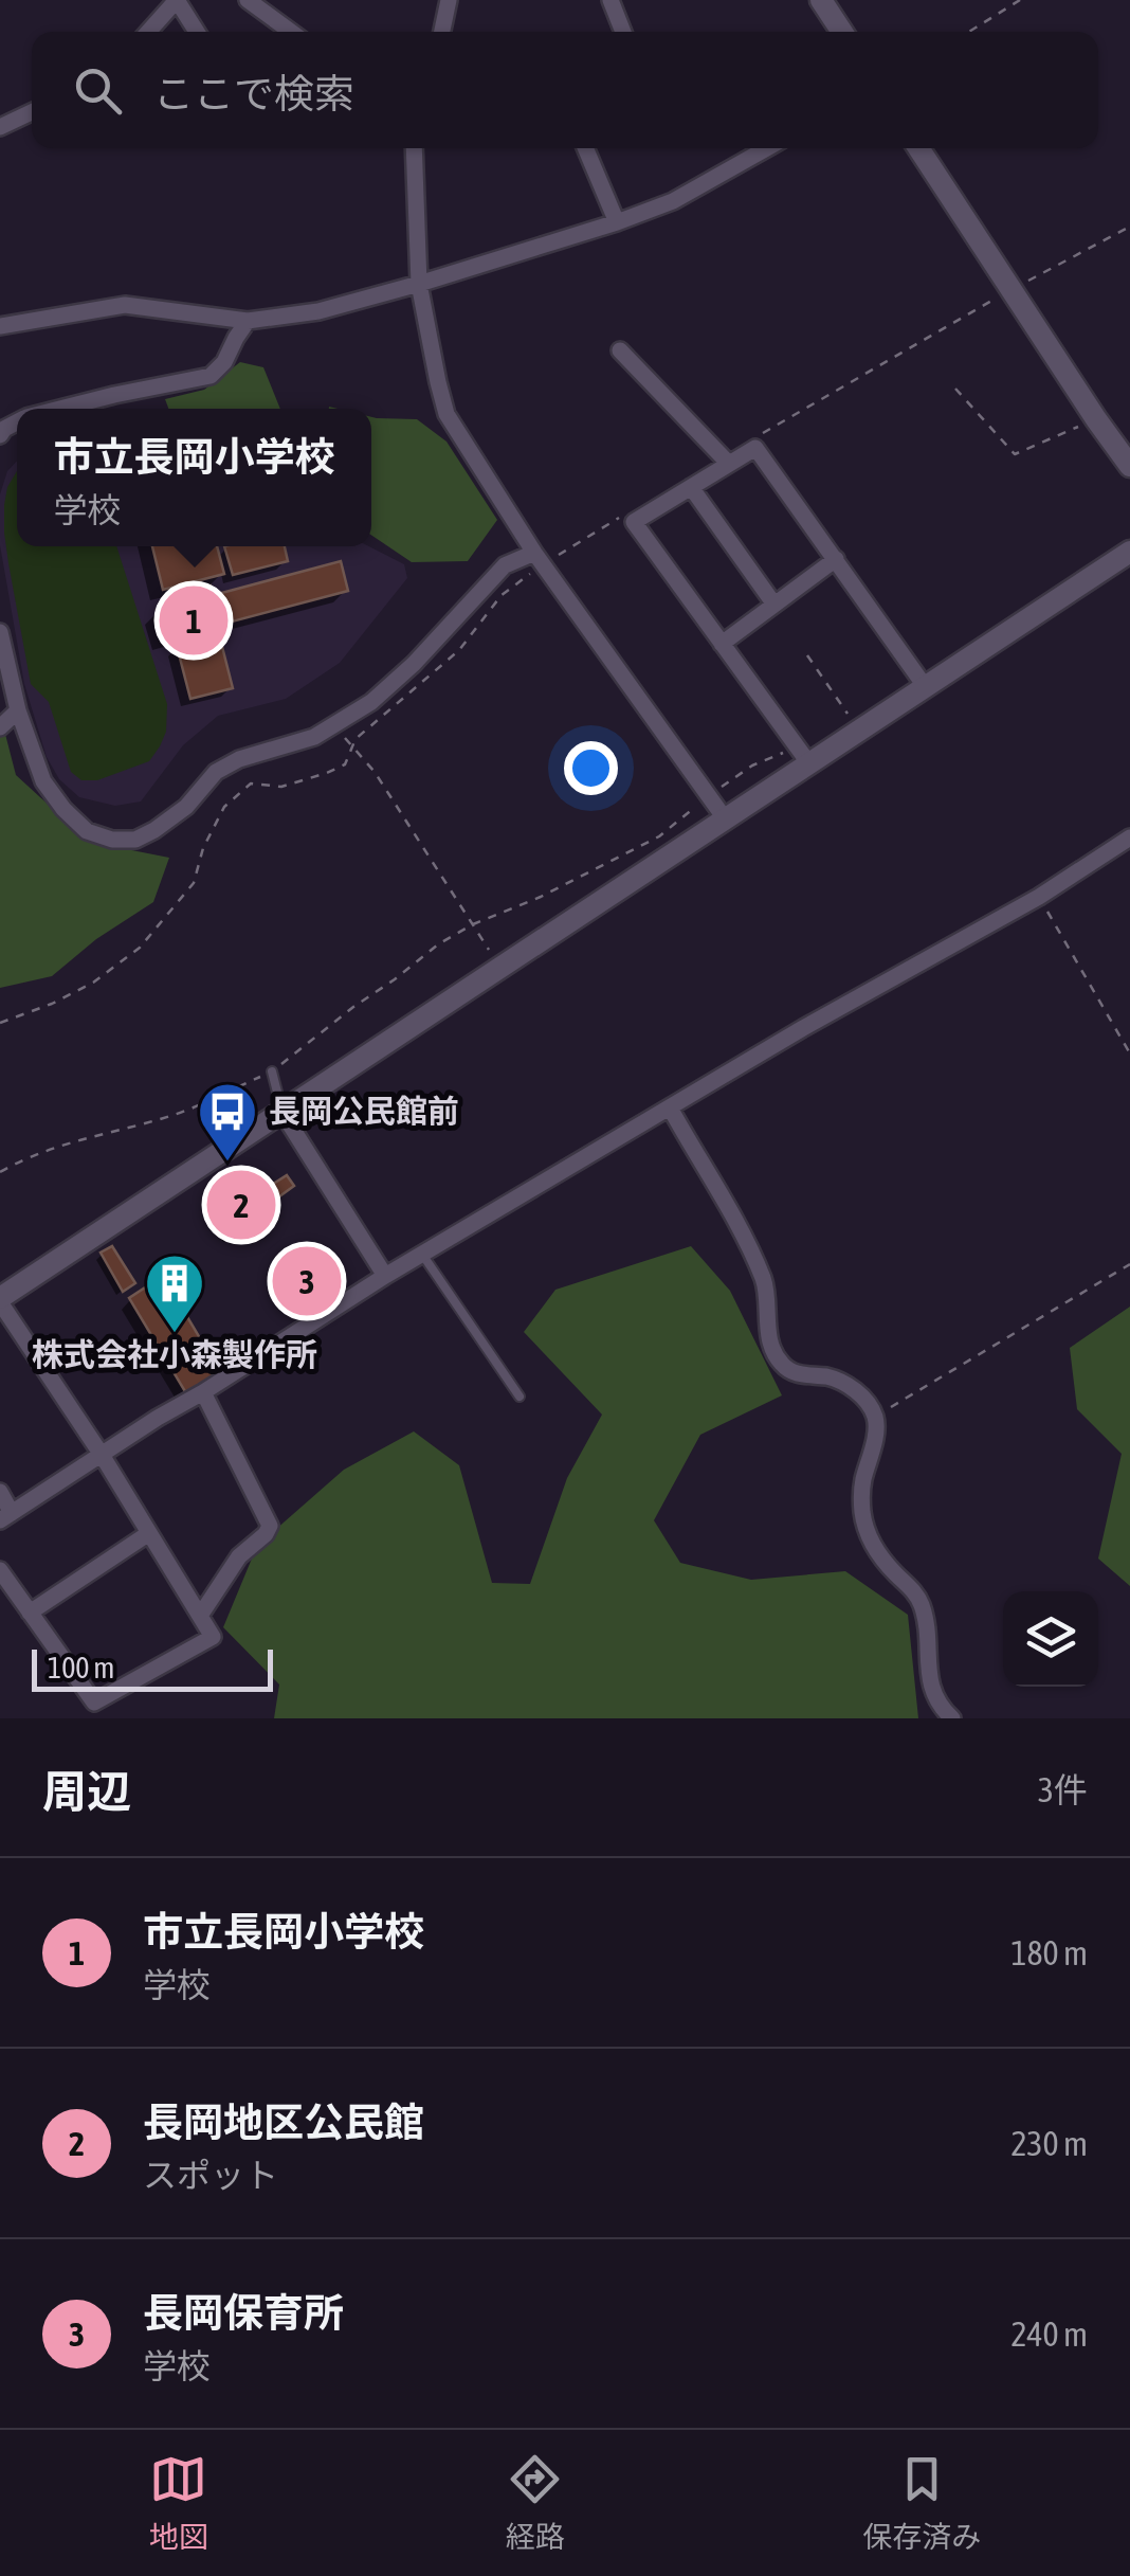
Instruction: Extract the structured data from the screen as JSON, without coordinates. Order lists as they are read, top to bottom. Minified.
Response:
{"places":{"bus stop":["長岡公民館前"],"building":["株式会社小森製作所"]},"scale_bar":"100 m","page":{"search":"ここで検索","popup":["市立長岡小学校","学校"],"pins":["1","2","3"],"scale":"100 m","heading":["周辺","3件"],"list":[{"mark":"1","name":"市立長岡小学校","note":"学校","value":"180 m"},{"mark":"2","name":"長岡地区公民館","note":"スポット","value":"230 m"},{"mark":"3","name":"長岡保育所","note":"学校","value":"240 m"}],"nav":["地図","経路","保存済み"]}}
